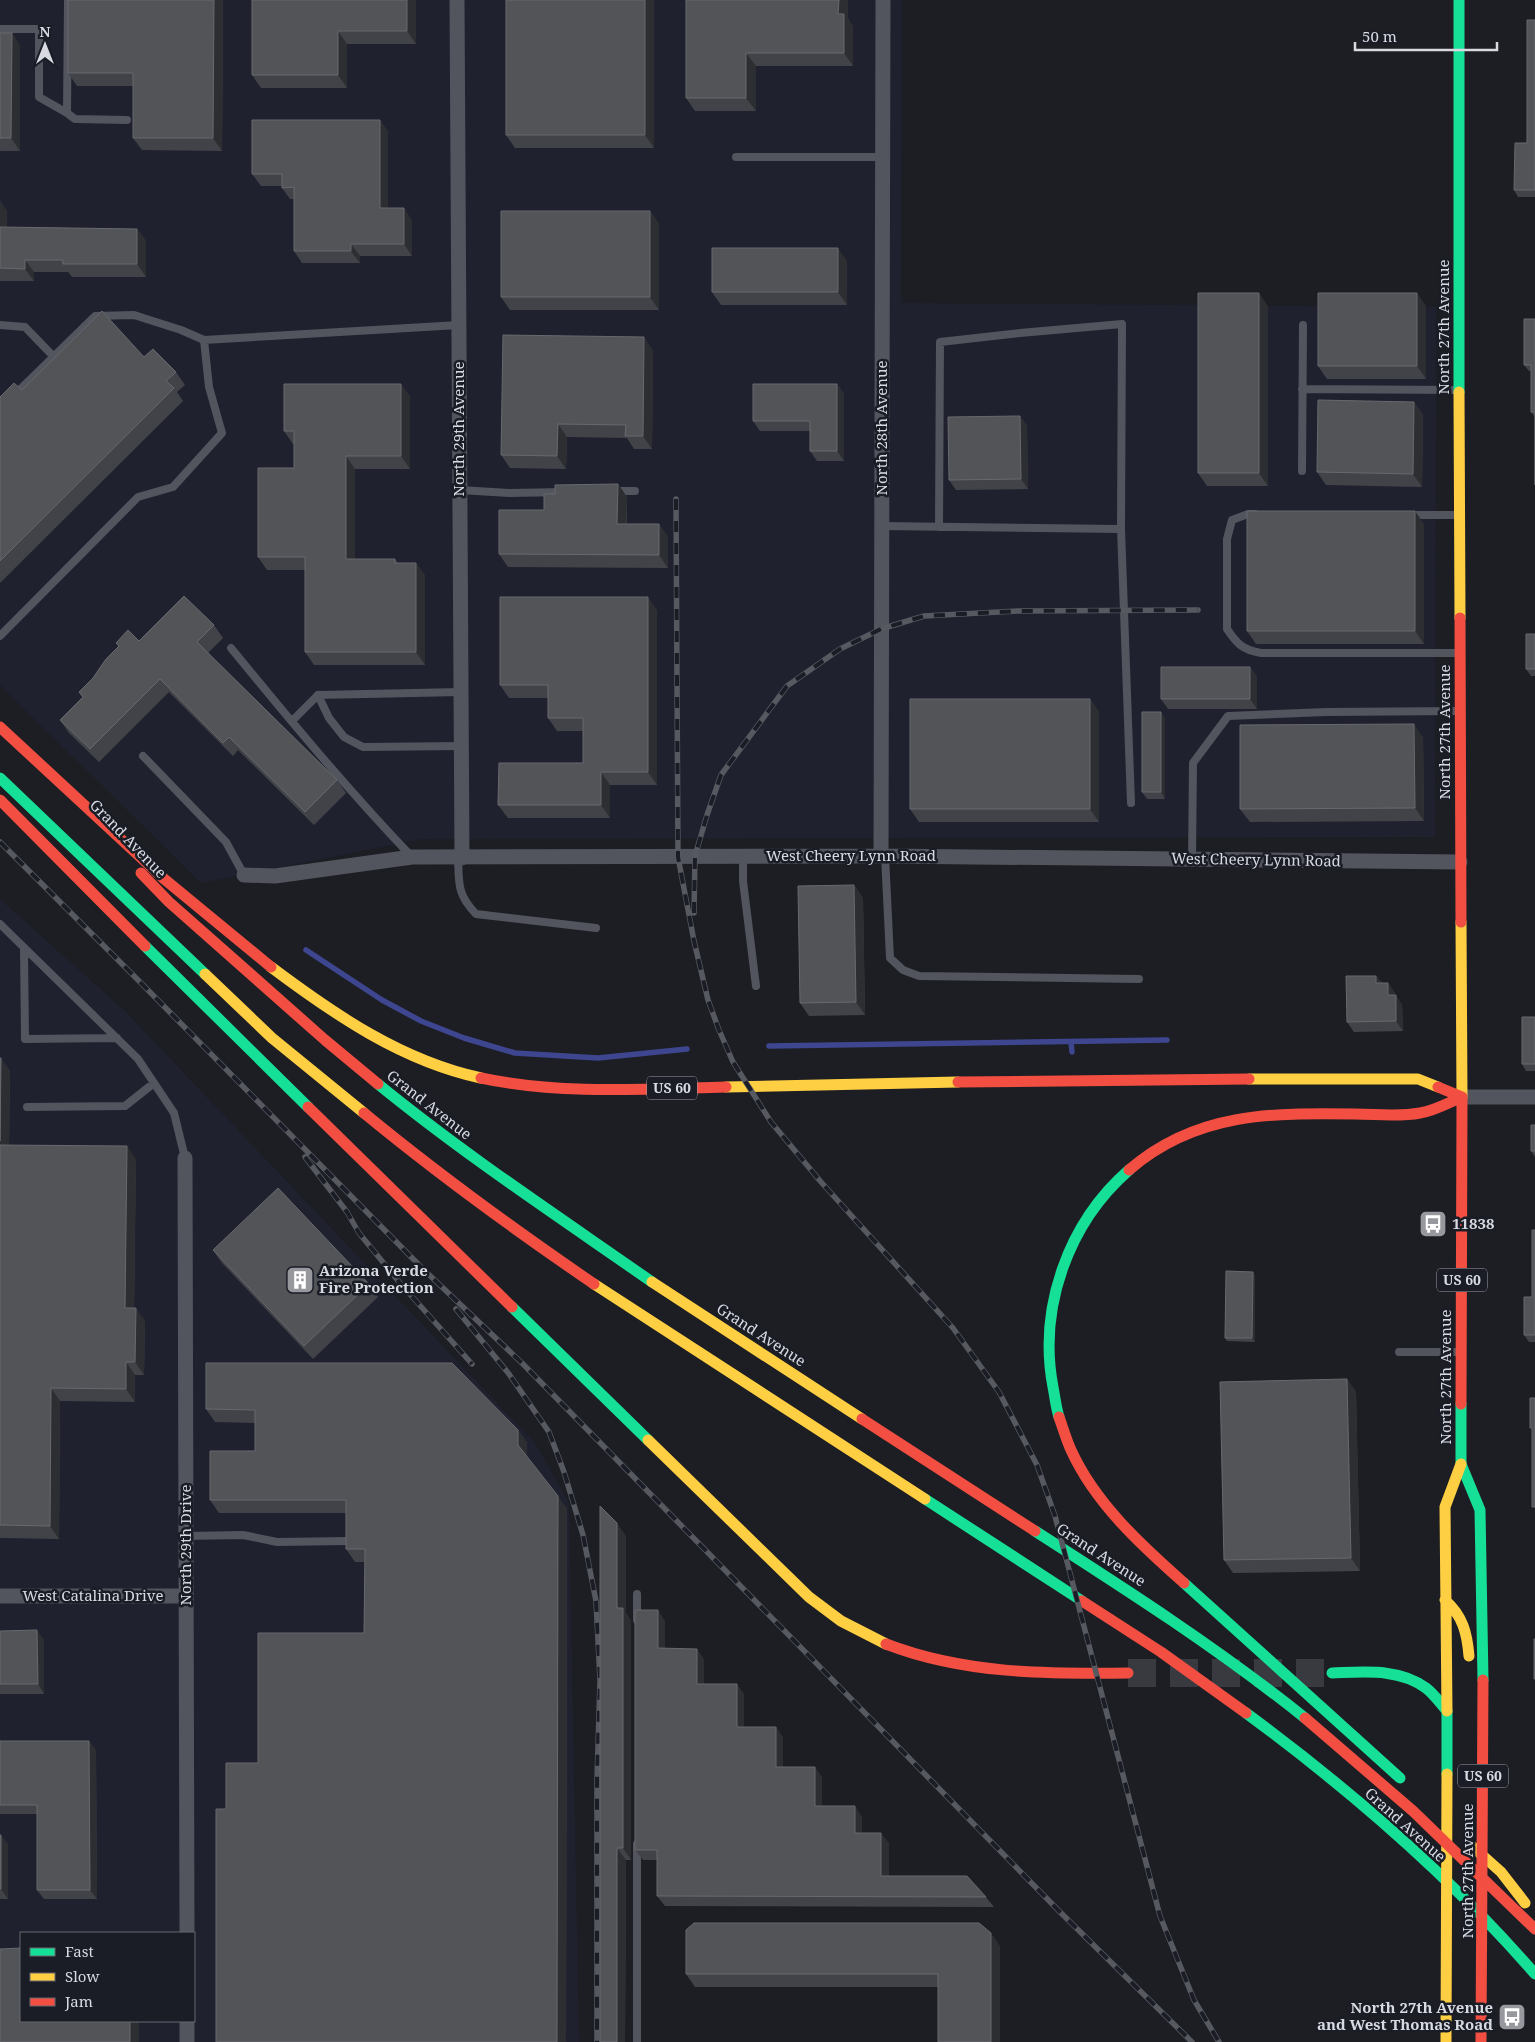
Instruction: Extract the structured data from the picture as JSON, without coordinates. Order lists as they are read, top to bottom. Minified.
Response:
{"streets":{"main road":["North 27th Avenue","Grand Avenue","US 60"],"street":["North 28th Avenue","North 29th Avenue","West Cheery Lynn Road","North 29th Drive","West Catalina Drive"]},"crossings":[["North 27th Avenue","West Cheery Lynn Road"],["North 27th Avenue","US 60"],["North 28th Avenue","West Cheery Lynn Road"],["North 29th Avenue","West Cheery Lynn Road"],["Grand Avenue","US 60"],["North 29th Drive","West Catalina Drive"]],"places":{"bus stop":["11838","North 27th Avenue and West Thomas Road"],"building":["Arizona Verde Fire Protection"]},"legend":["Fast","Slow","Jam"],"scale_bar":"50 m","north":"top"}
